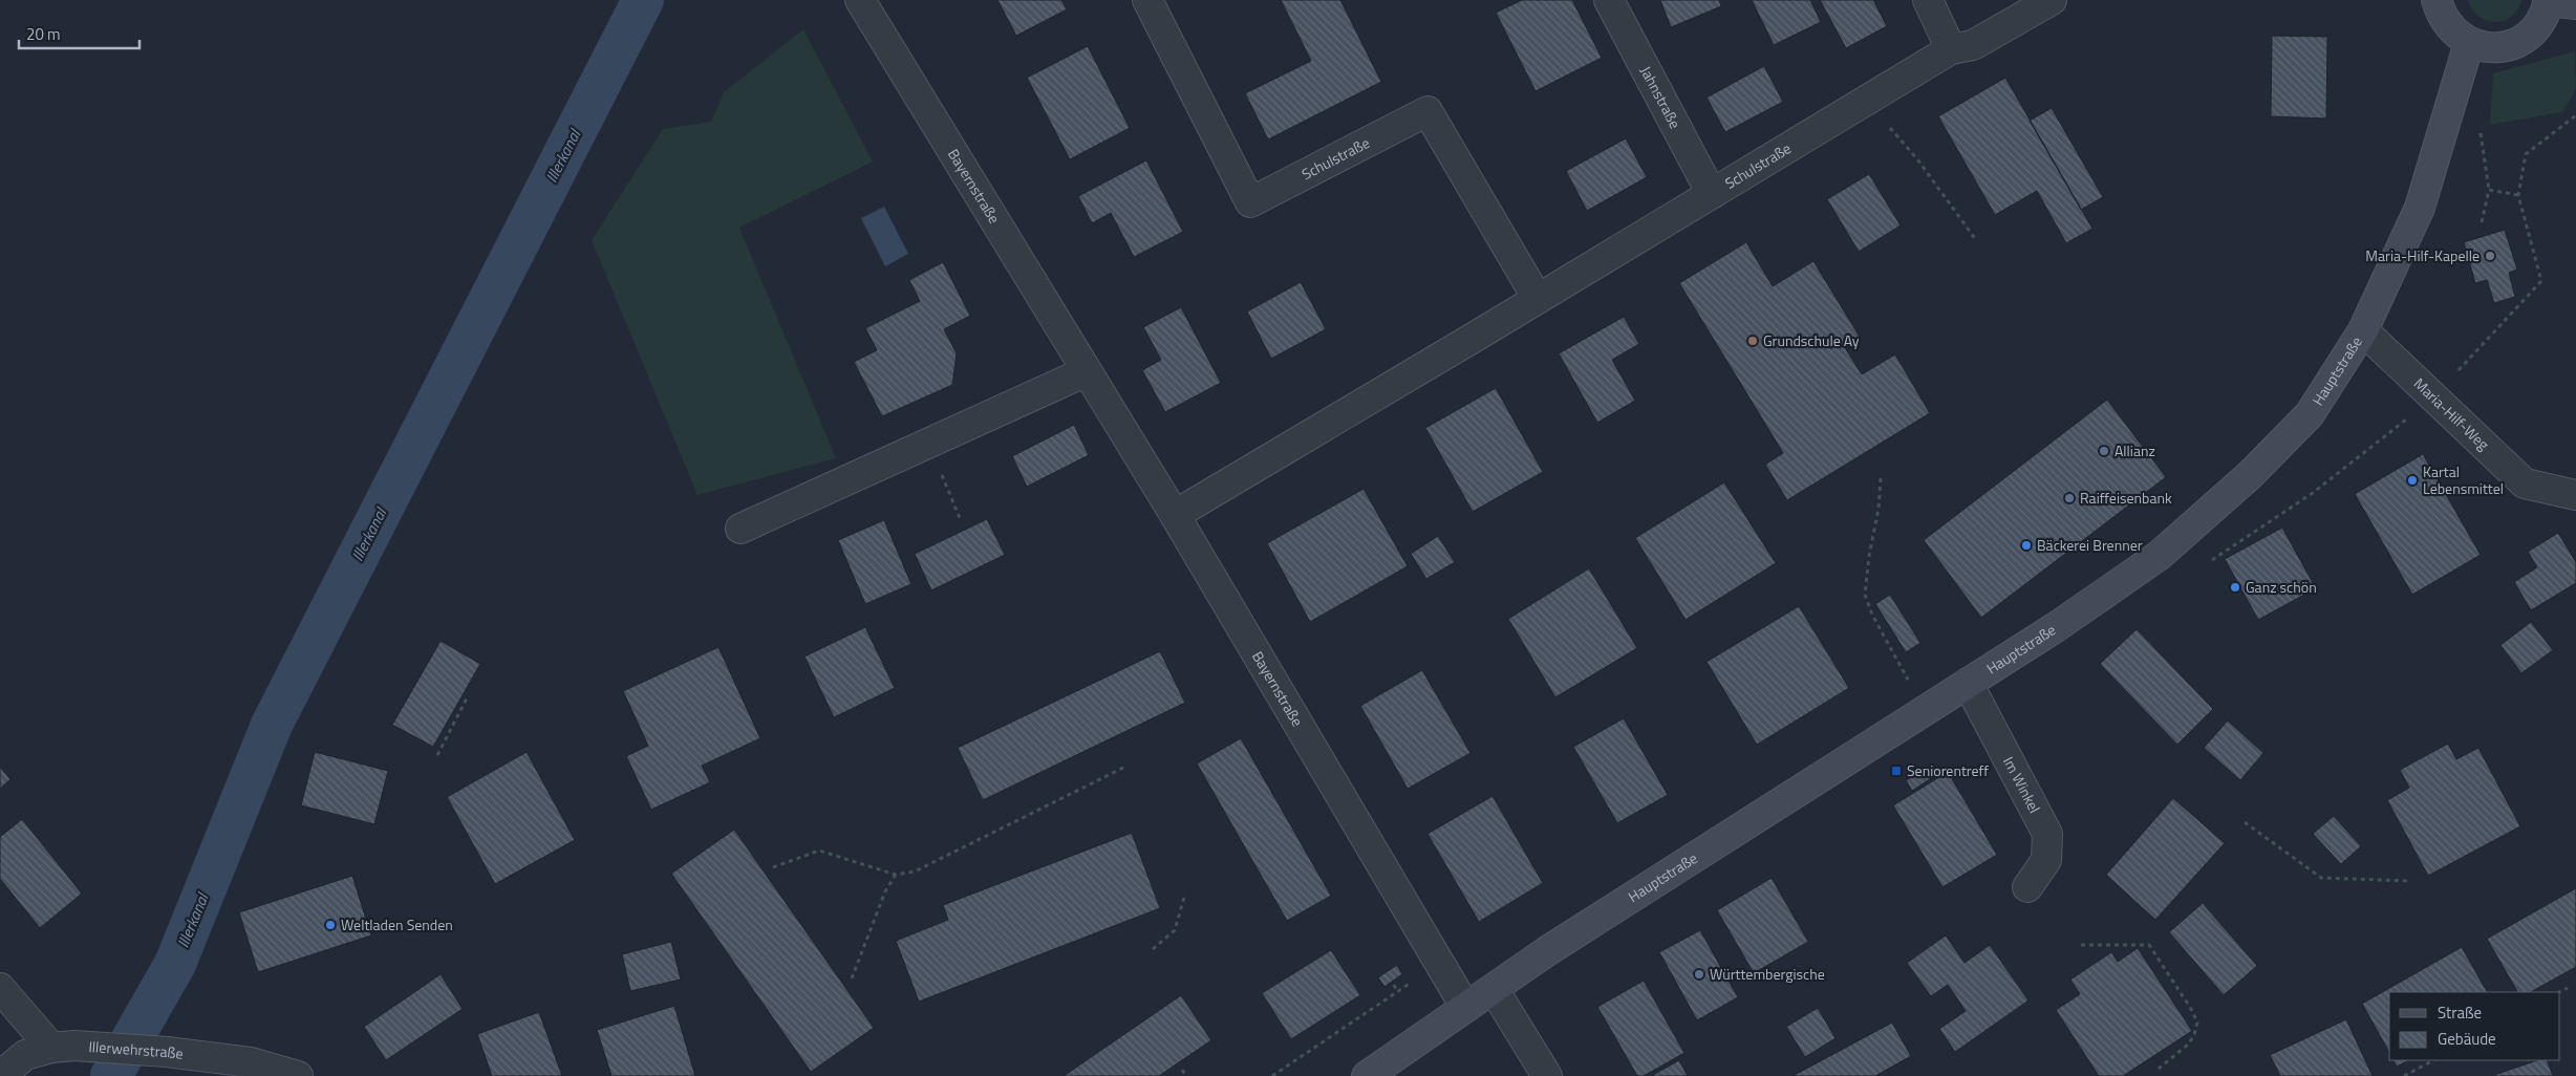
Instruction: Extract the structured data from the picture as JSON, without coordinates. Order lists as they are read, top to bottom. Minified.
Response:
{"streets":{"main road":["Hauptstraße"],"street":["Jahnstraße","Schulstraße","Bayernstraße","Maria-Hilf-Weg","Im Winkel","Illerwehrstraße"]},"crossings":[["Jahnstraße","Schulstraße"],["Schulstraße","Bayernstraße"],["Bayernstraße","Hauptstraße"],["Hauptstraße","Maria-Hilf-Weg"],["Hauptstraße","Im Winkel"]],"water":["Illerkanal"],"places":{"other":["Maria-Hilf-Kapelle","Grundschule Ay","Allianz","Kartal Lebensmittel","Raiffeisenbank","Bäckerei Brenner","Ganz schön","Weltladen Senden","Württembergische"],"transit":["Seniorentreff"]},"legend":["Straße","Gebäude"],"scale_bar":"20 m"}
